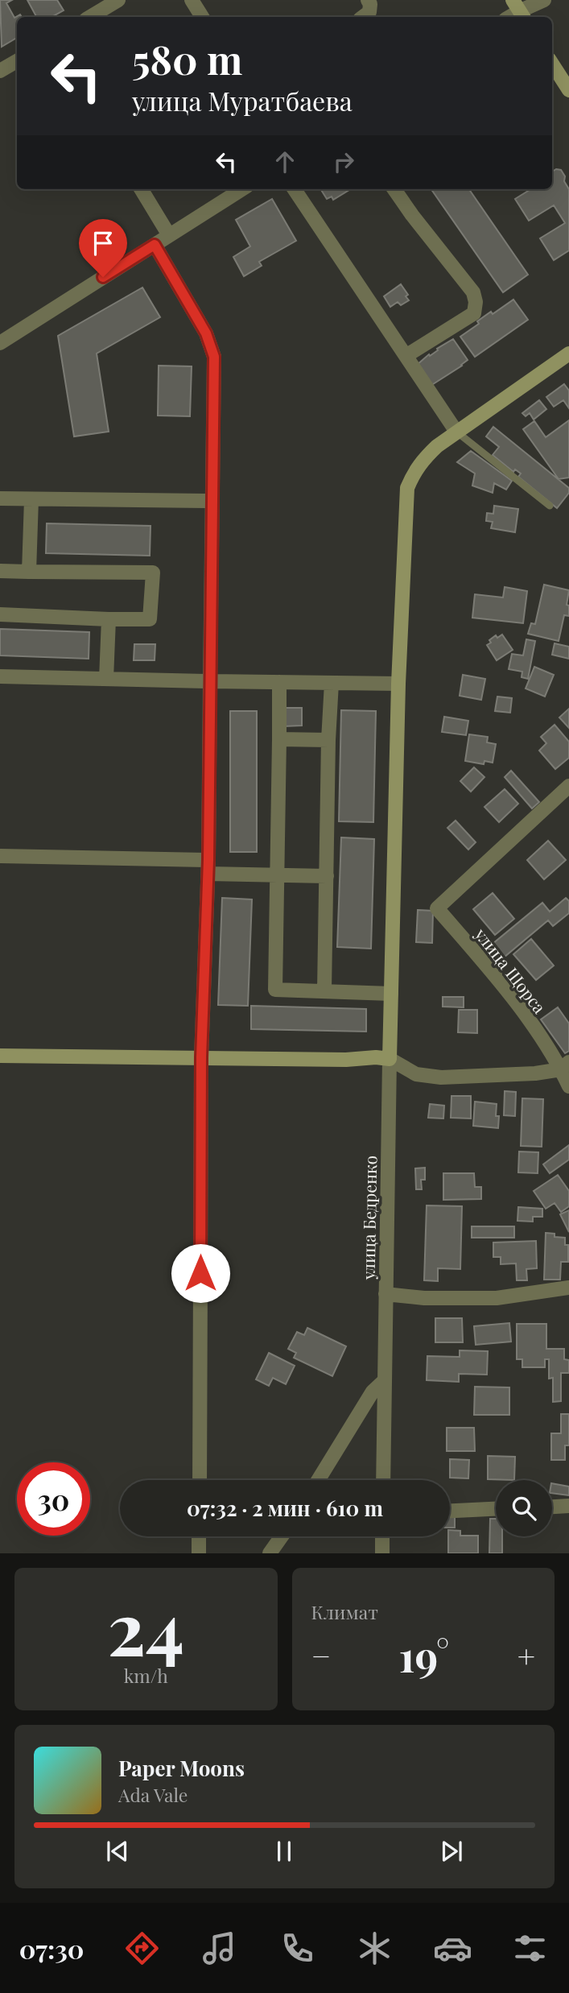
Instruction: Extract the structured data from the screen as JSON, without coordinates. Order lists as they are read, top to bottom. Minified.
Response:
{"streets":{"street":["улица Щорса","улица Бедренко"]},"page":{"turn":["580 m","улица Муратбаева"],"limit":"30","trip":"07:32 · 2 мин · 610 m","tile":[["24","km/h"],"Климат"],"heat":["−","19°","+"],"song":["Paper Moons","Ada Vale"],"tabs":"07:30"}}
